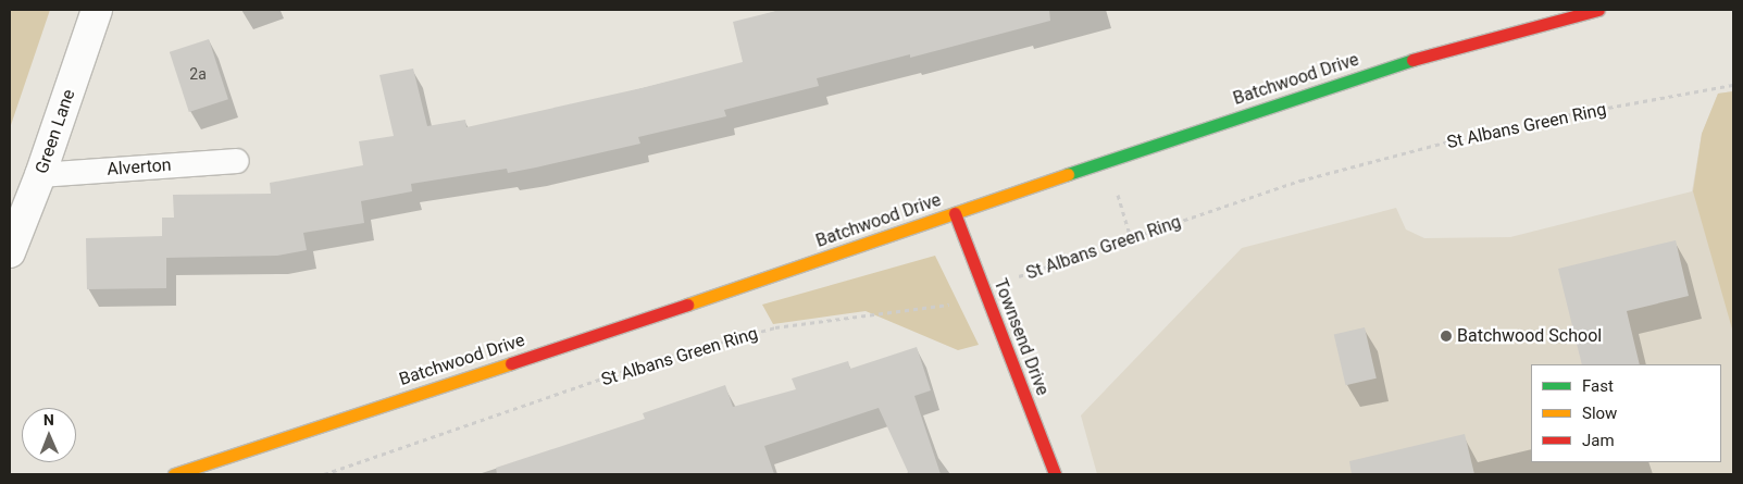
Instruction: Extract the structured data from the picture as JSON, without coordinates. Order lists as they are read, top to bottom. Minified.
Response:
{"streets":{"street":["Batchwood Drive","Green Lane","Townsend Drive"],"lane":["Alverton"],"path":["St Albans Green Ring"]},"crossings":[["Batchwood Drive","Townsend Drive"],["St Albans Green Ring","Townsend Drive"],["Green Lane","Alverton"]],"places":["Batchwood School"],"house_numbers":["2a"],"legend":["Fast","Slow","Jam"],"north":"top"}
